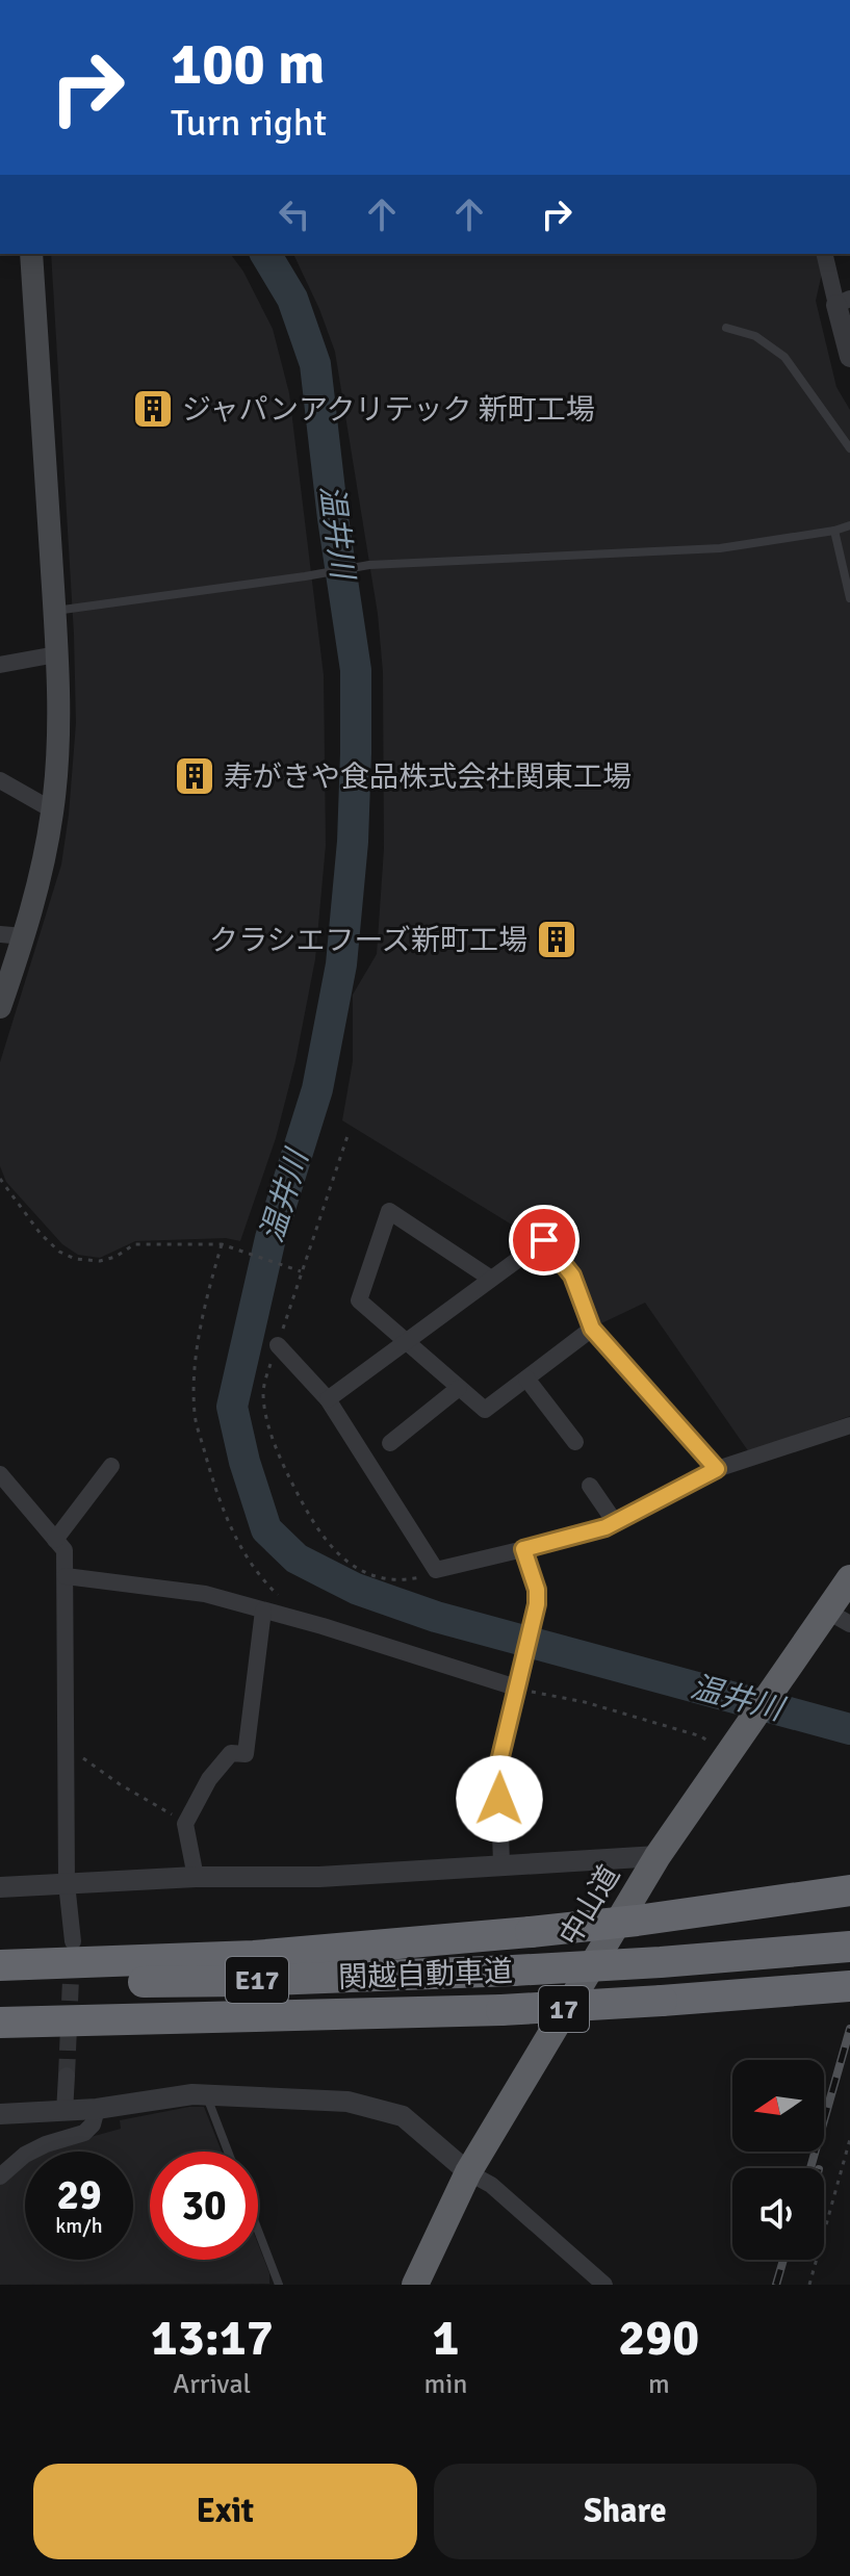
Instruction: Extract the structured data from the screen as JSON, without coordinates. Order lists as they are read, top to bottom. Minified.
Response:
{"streets":{"highway":["中山道","関越自動車道","E17","17"]},"water":["温井川"],"places":{"building":["ジャパンアクリテック 新町工場","寿がきや食品株式会社関東工場","クラシエフーズ新町工場"]},"north":"left","page":{"turn":["100 m","Turn right"],"speed":"29 km/h","limit":"30","eta":["13:17","Arrival","1","min","290","m"],"buttons":["Exit","Share"]}}
